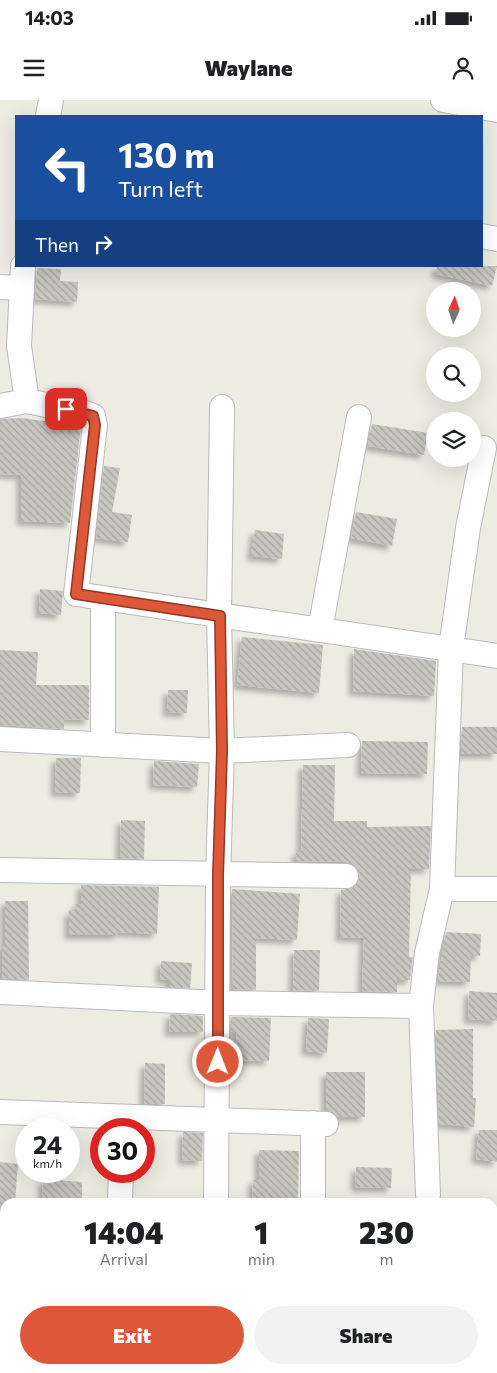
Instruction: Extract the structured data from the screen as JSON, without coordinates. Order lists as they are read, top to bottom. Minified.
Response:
{"north":"top","page":{"status":"14:03","header":"Waylane","turn":["130 m","Turn left"],"then":"Then","speed":"24 km/h","limit":"30","eta":["14:04","Arrival","1","min","230","m"],"buttons":["Exit","Share"]}}
